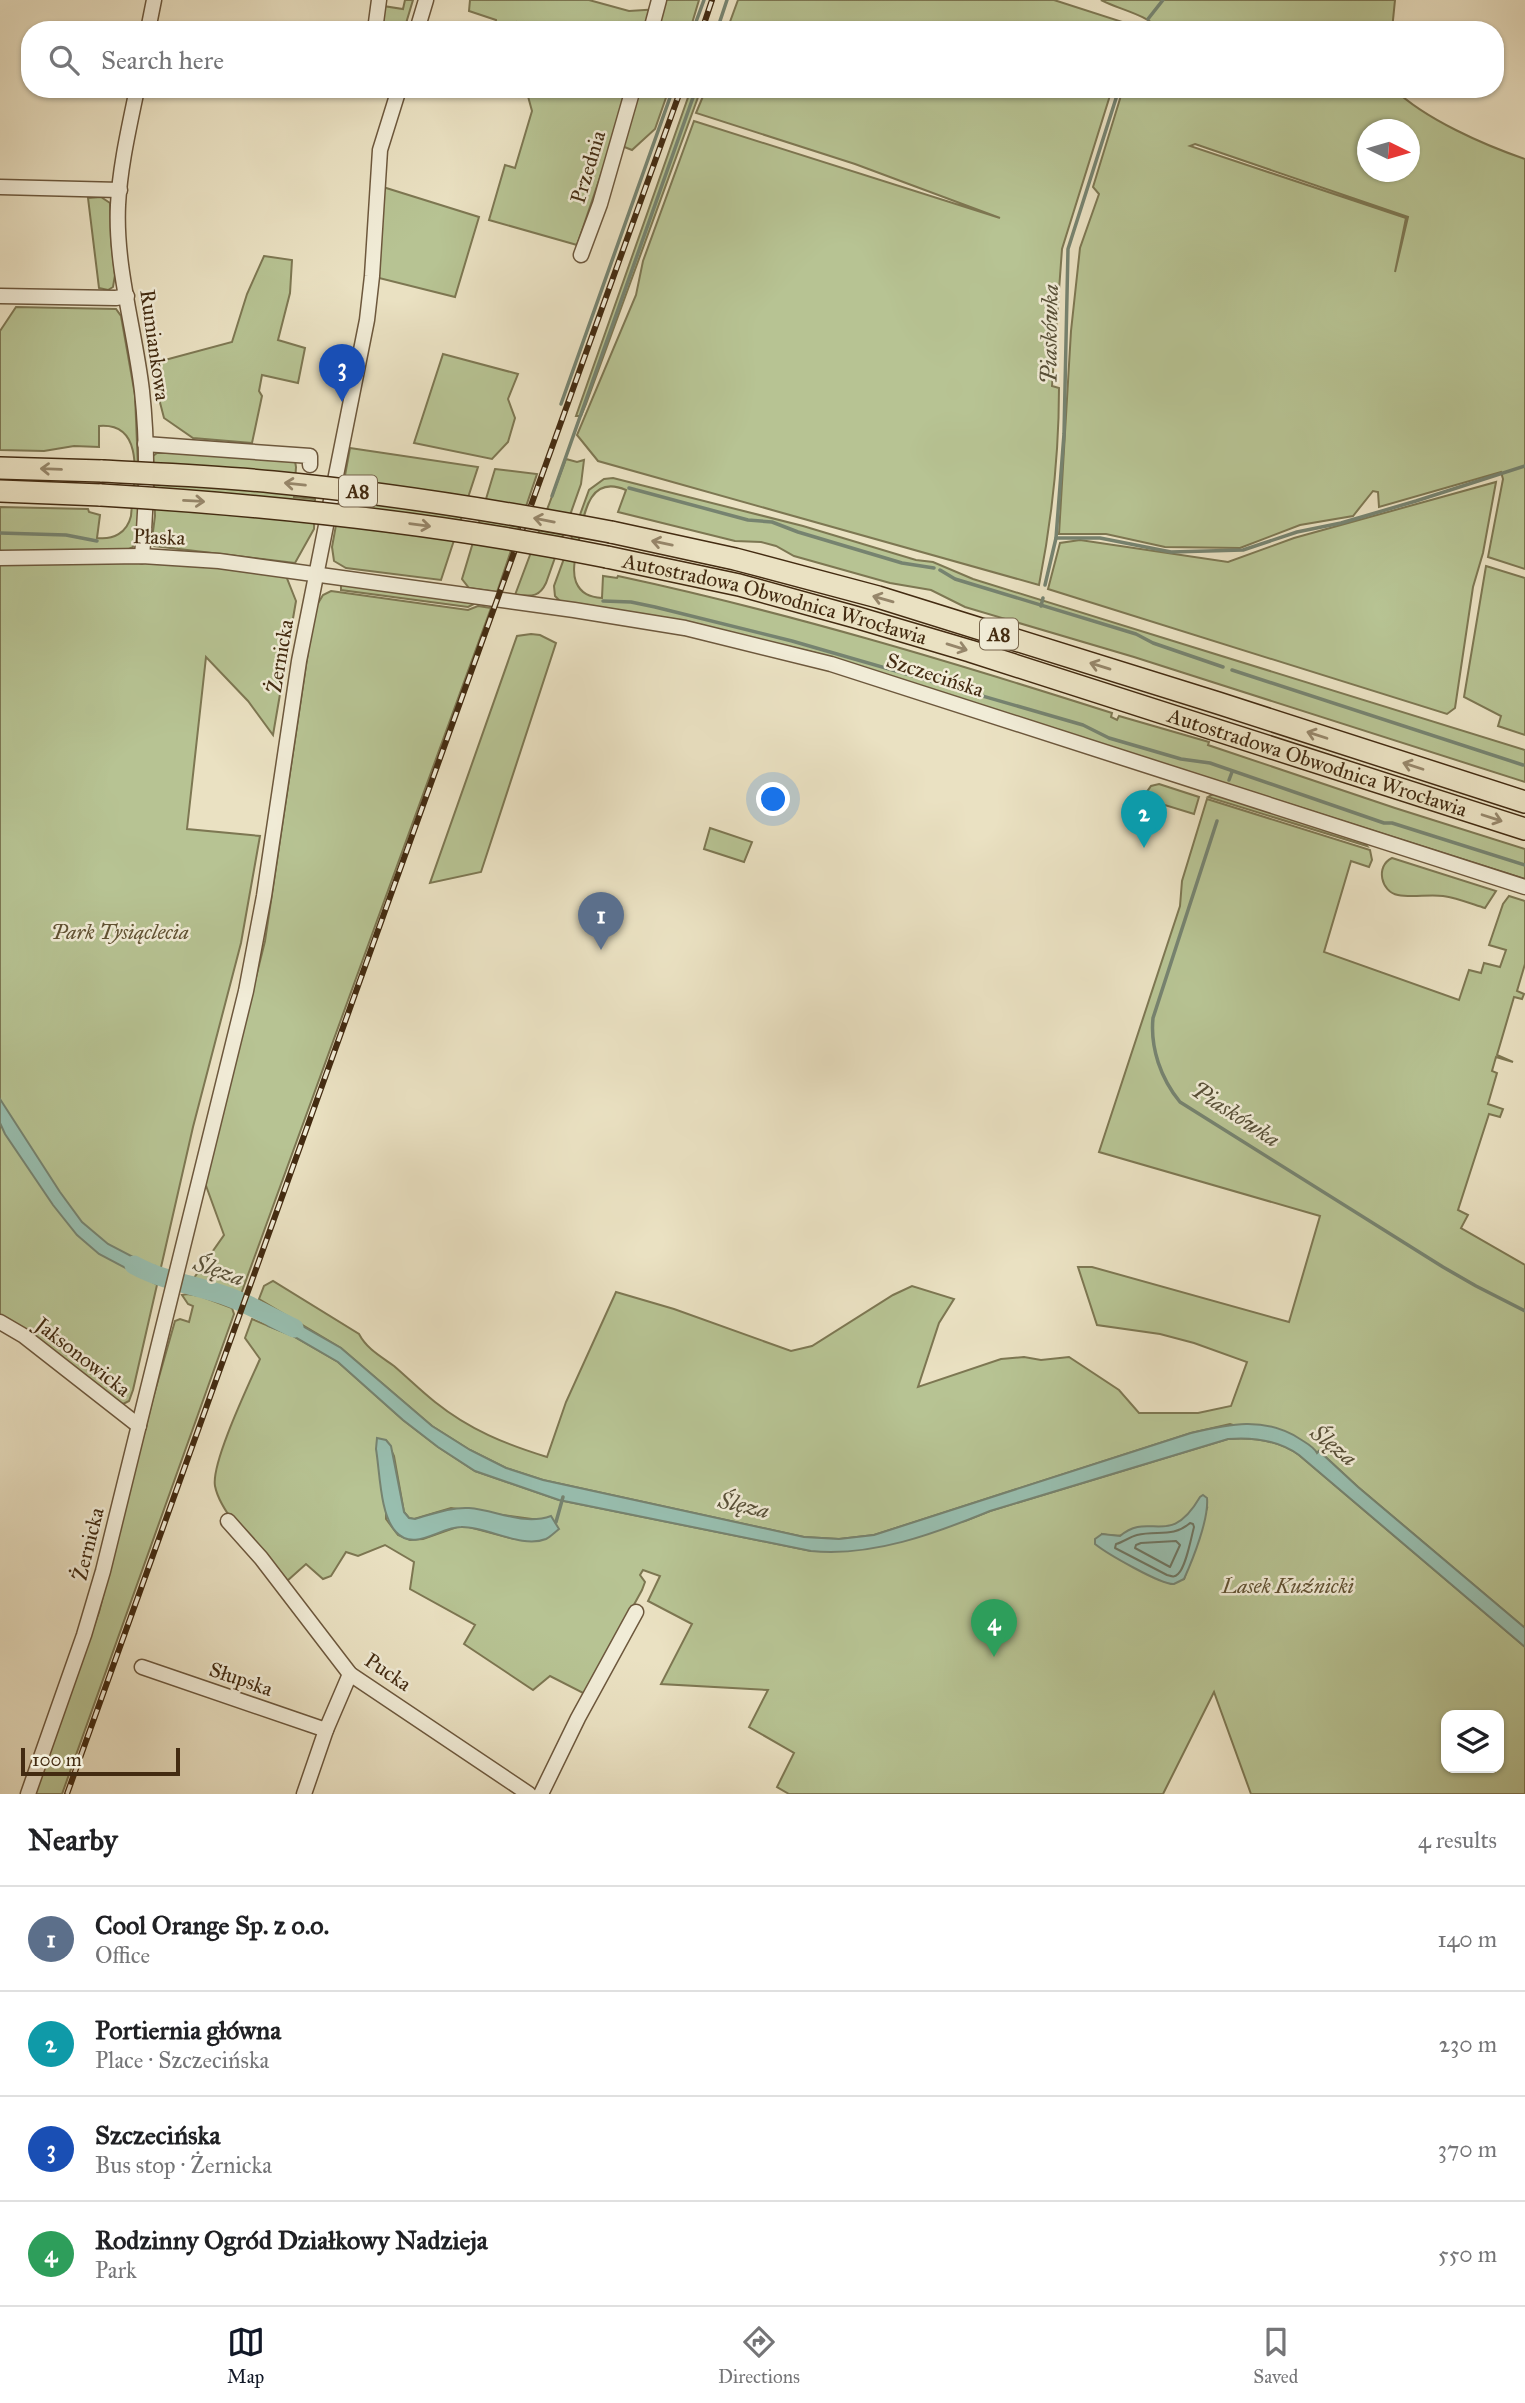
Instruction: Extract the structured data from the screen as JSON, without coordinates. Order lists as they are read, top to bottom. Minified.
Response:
{"streets":{"highway":["A8","Autostradowa Obwodnica Wrocławia"],"street":["Przednia","Rumiankowa","Płaska","Żernicka","Szczecińska","Jaksonowicka","Pucka","Słupska"]},"crossings":[["Rumiankowa","Płaska"],["Płaska","Żernicka"],["Płaska","Szczecińska"],["Żernicka","Szczecińska"],["Żernicka","Jaksonowicka"]],"water":["Piaskówka","Ślęza"],"parks":["Park Tysiąclecia","Lasek Kuźnicki"],"scale_bar":"100 m","north":"right","page":{"search":"Search here","pins":["3","2","1","4"],"scale":"100 m","heading":["Nearby","4 results"],"list":[{"mark":"1","name":"Cool Orange Sp. z o.o.","note":"Office","value":"140 m"},{"mark":"2","name":"Portiernia główna","note":"Place · Szczecińska","value":"230 m"},{"mark":"3","name":"Szczecińska","note":"Bus stop · Żernicka","value":"370 m"},{"mark":"4","name":"Rodzinny Ogród Działkowy Nadzieja","note":"Park","value":"550 m"}],"nav":["Map","Directions","Saved"]}}
